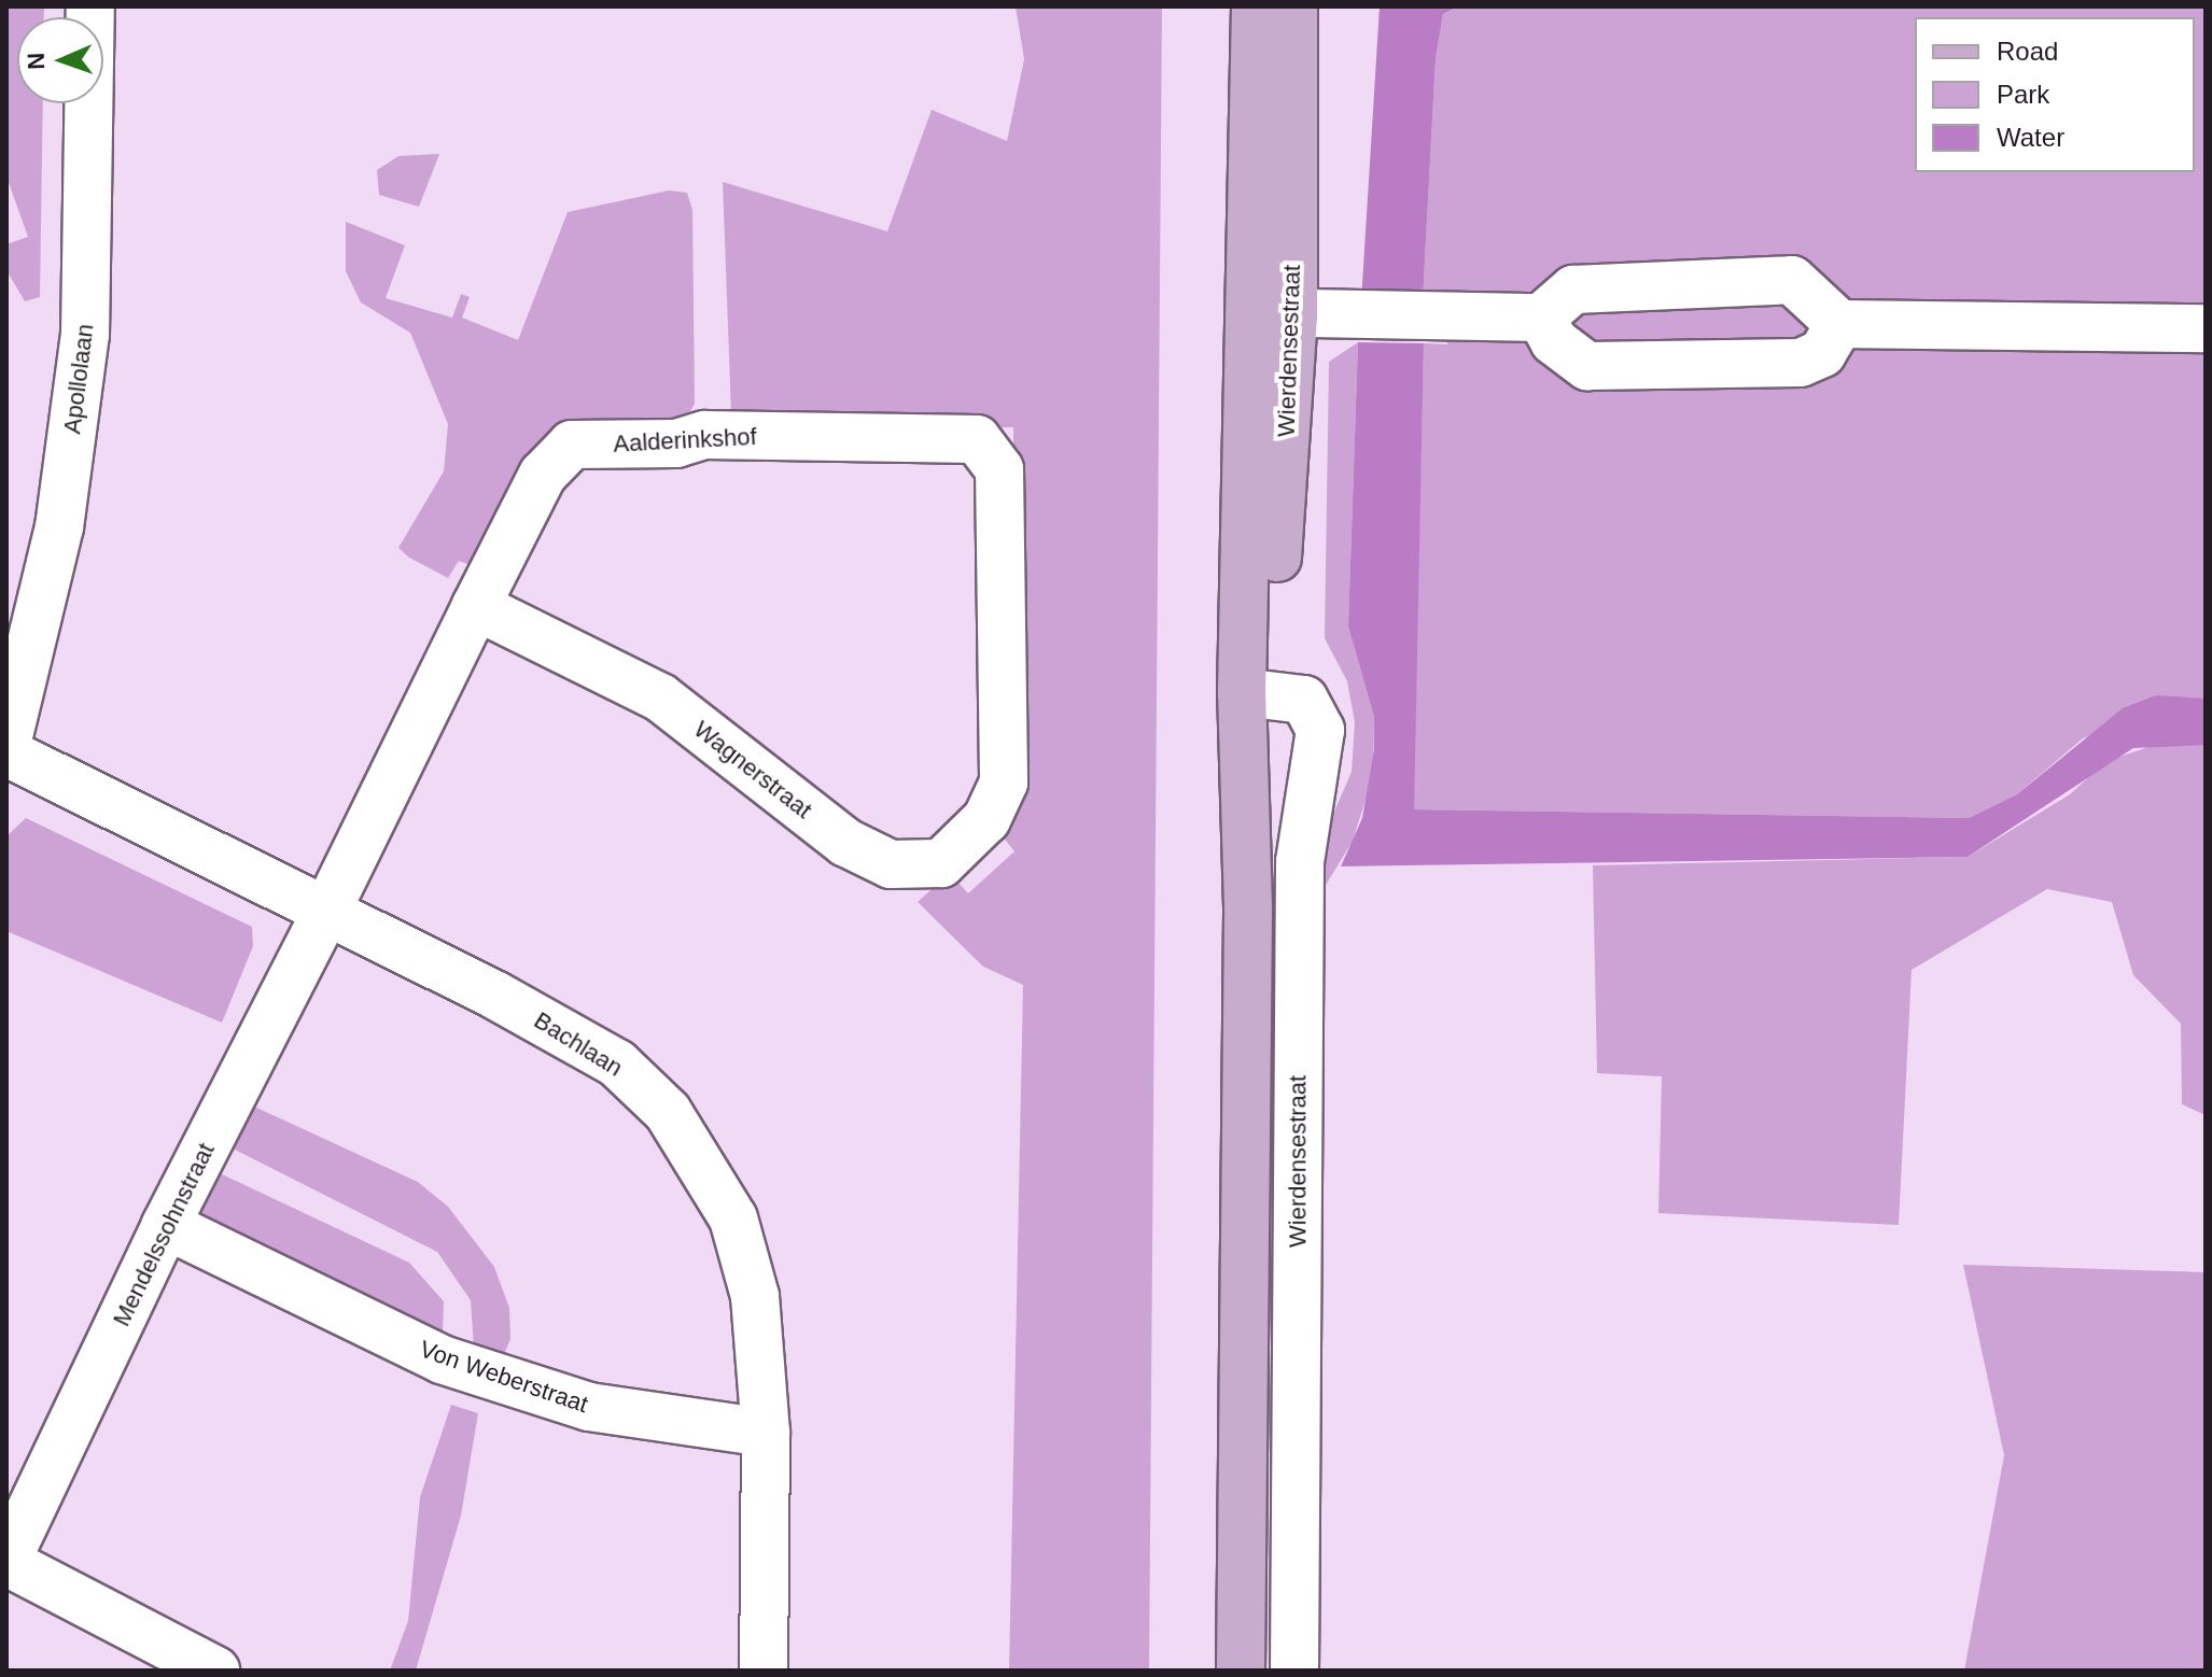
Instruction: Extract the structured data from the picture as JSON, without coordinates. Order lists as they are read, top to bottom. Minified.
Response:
{"streets":{"main road":["Wierdensestraat"],"street":["Apollolaan","Aalderinkshof","Wagnerstraat","Bachlaan","Mendelssohnstraat","Von Weberstraat"]},"crossings":[["Aalderinkshof","Wagnerstraat"],["Aalderinkshof","Bachlaan"],["Aalderinkshof","Mendelssohnstraat"],["Bachlaan","Mendelssohnstraat"],["Bachlaan","Von Weberstraat"],["Mendelssohnstraat","Von Weberstraat"]],"legend":["Road","Park","Water"],"north":"left"}
